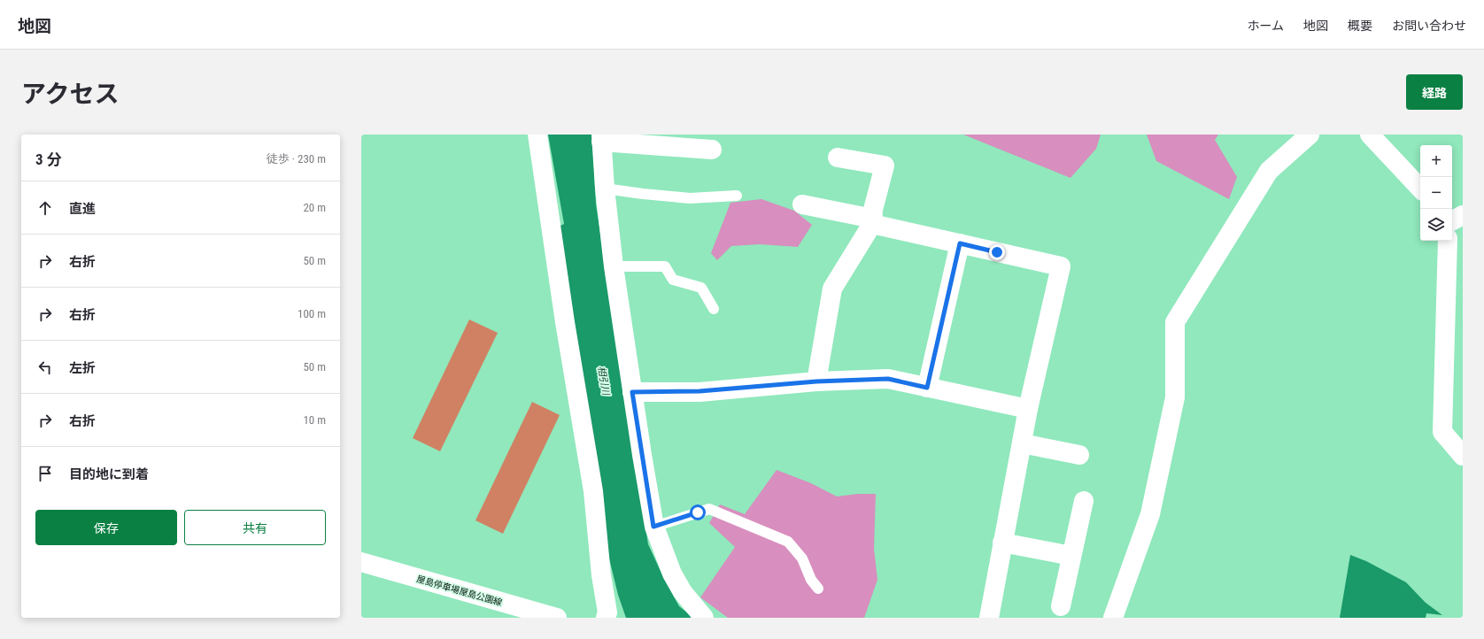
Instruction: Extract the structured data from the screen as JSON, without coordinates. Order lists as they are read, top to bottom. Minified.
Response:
{"streets":{"street":["屋島停車場屋島公園線"]},"water":["相引川"],"page":{"header":"地図","nav":["ホーム","地図","概要","お問い合わせ"],"title":"アクセス","buttons":["経路",["保存","共有"]],"heading":["3 分","徒歩 · 230 m"],"map_buttons":["+","−"],"list":[["直進","20 m"],["右折","50 m"],["右折","100 m"],["左折","50 m"],["右折","10 m"],"目的地に到着"]}}
